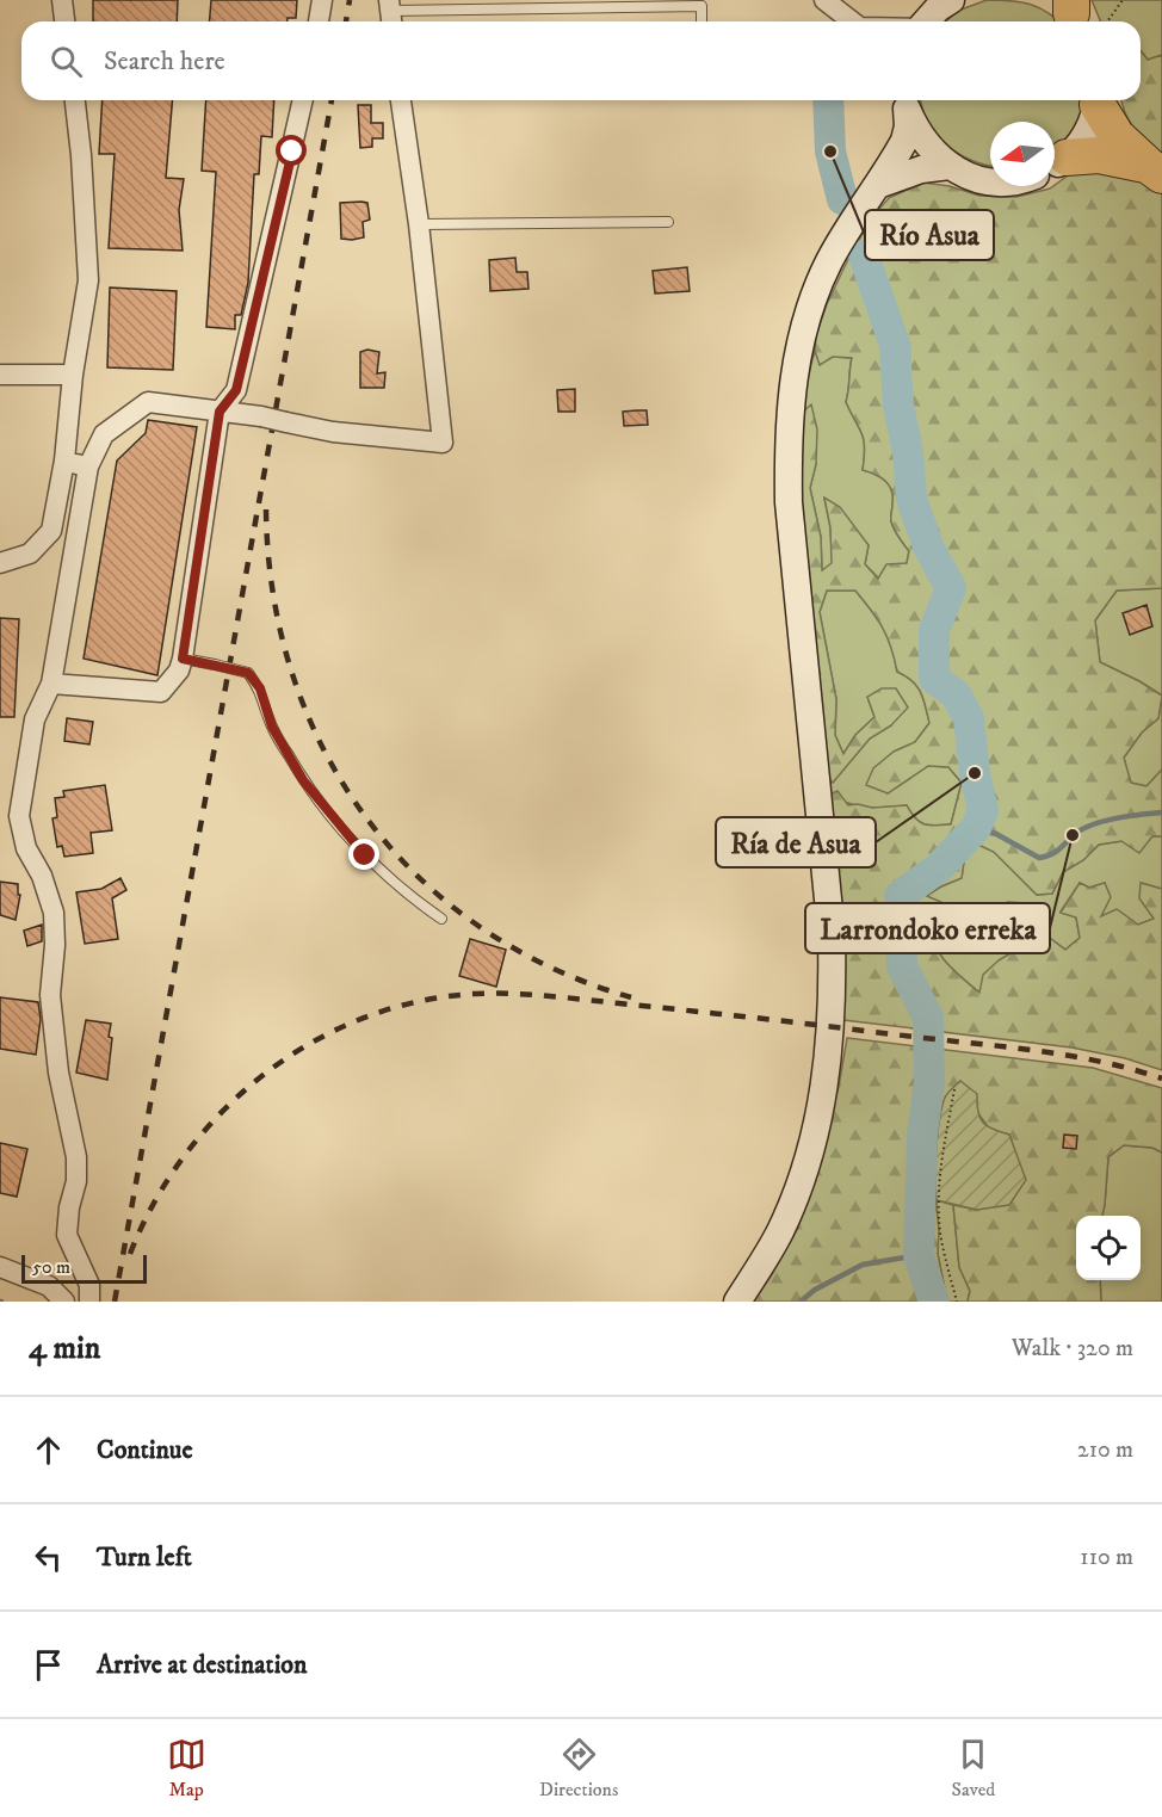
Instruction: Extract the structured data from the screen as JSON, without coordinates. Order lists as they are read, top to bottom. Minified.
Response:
{"places":["Río Asua","Ría de Asua","Larrondoko erreka"],"scale_bar":"50 m","north":"left","page":{"search":"Search here","scale":"50 m","heading":["4 min","Walk · 320 m"],"list":[["Continue","210 m"],["Turn left","110 m"],"Arrive at destination"],"nav":["Map","Directions","Saved"]}}
